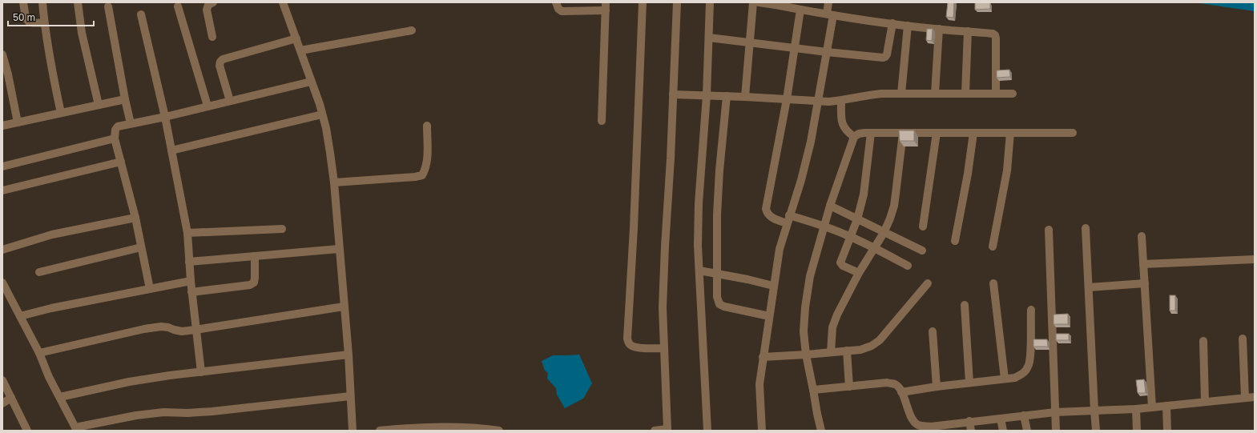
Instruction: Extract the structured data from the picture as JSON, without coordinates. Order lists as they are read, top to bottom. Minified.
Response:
{"scale_bar":"50 m"}
